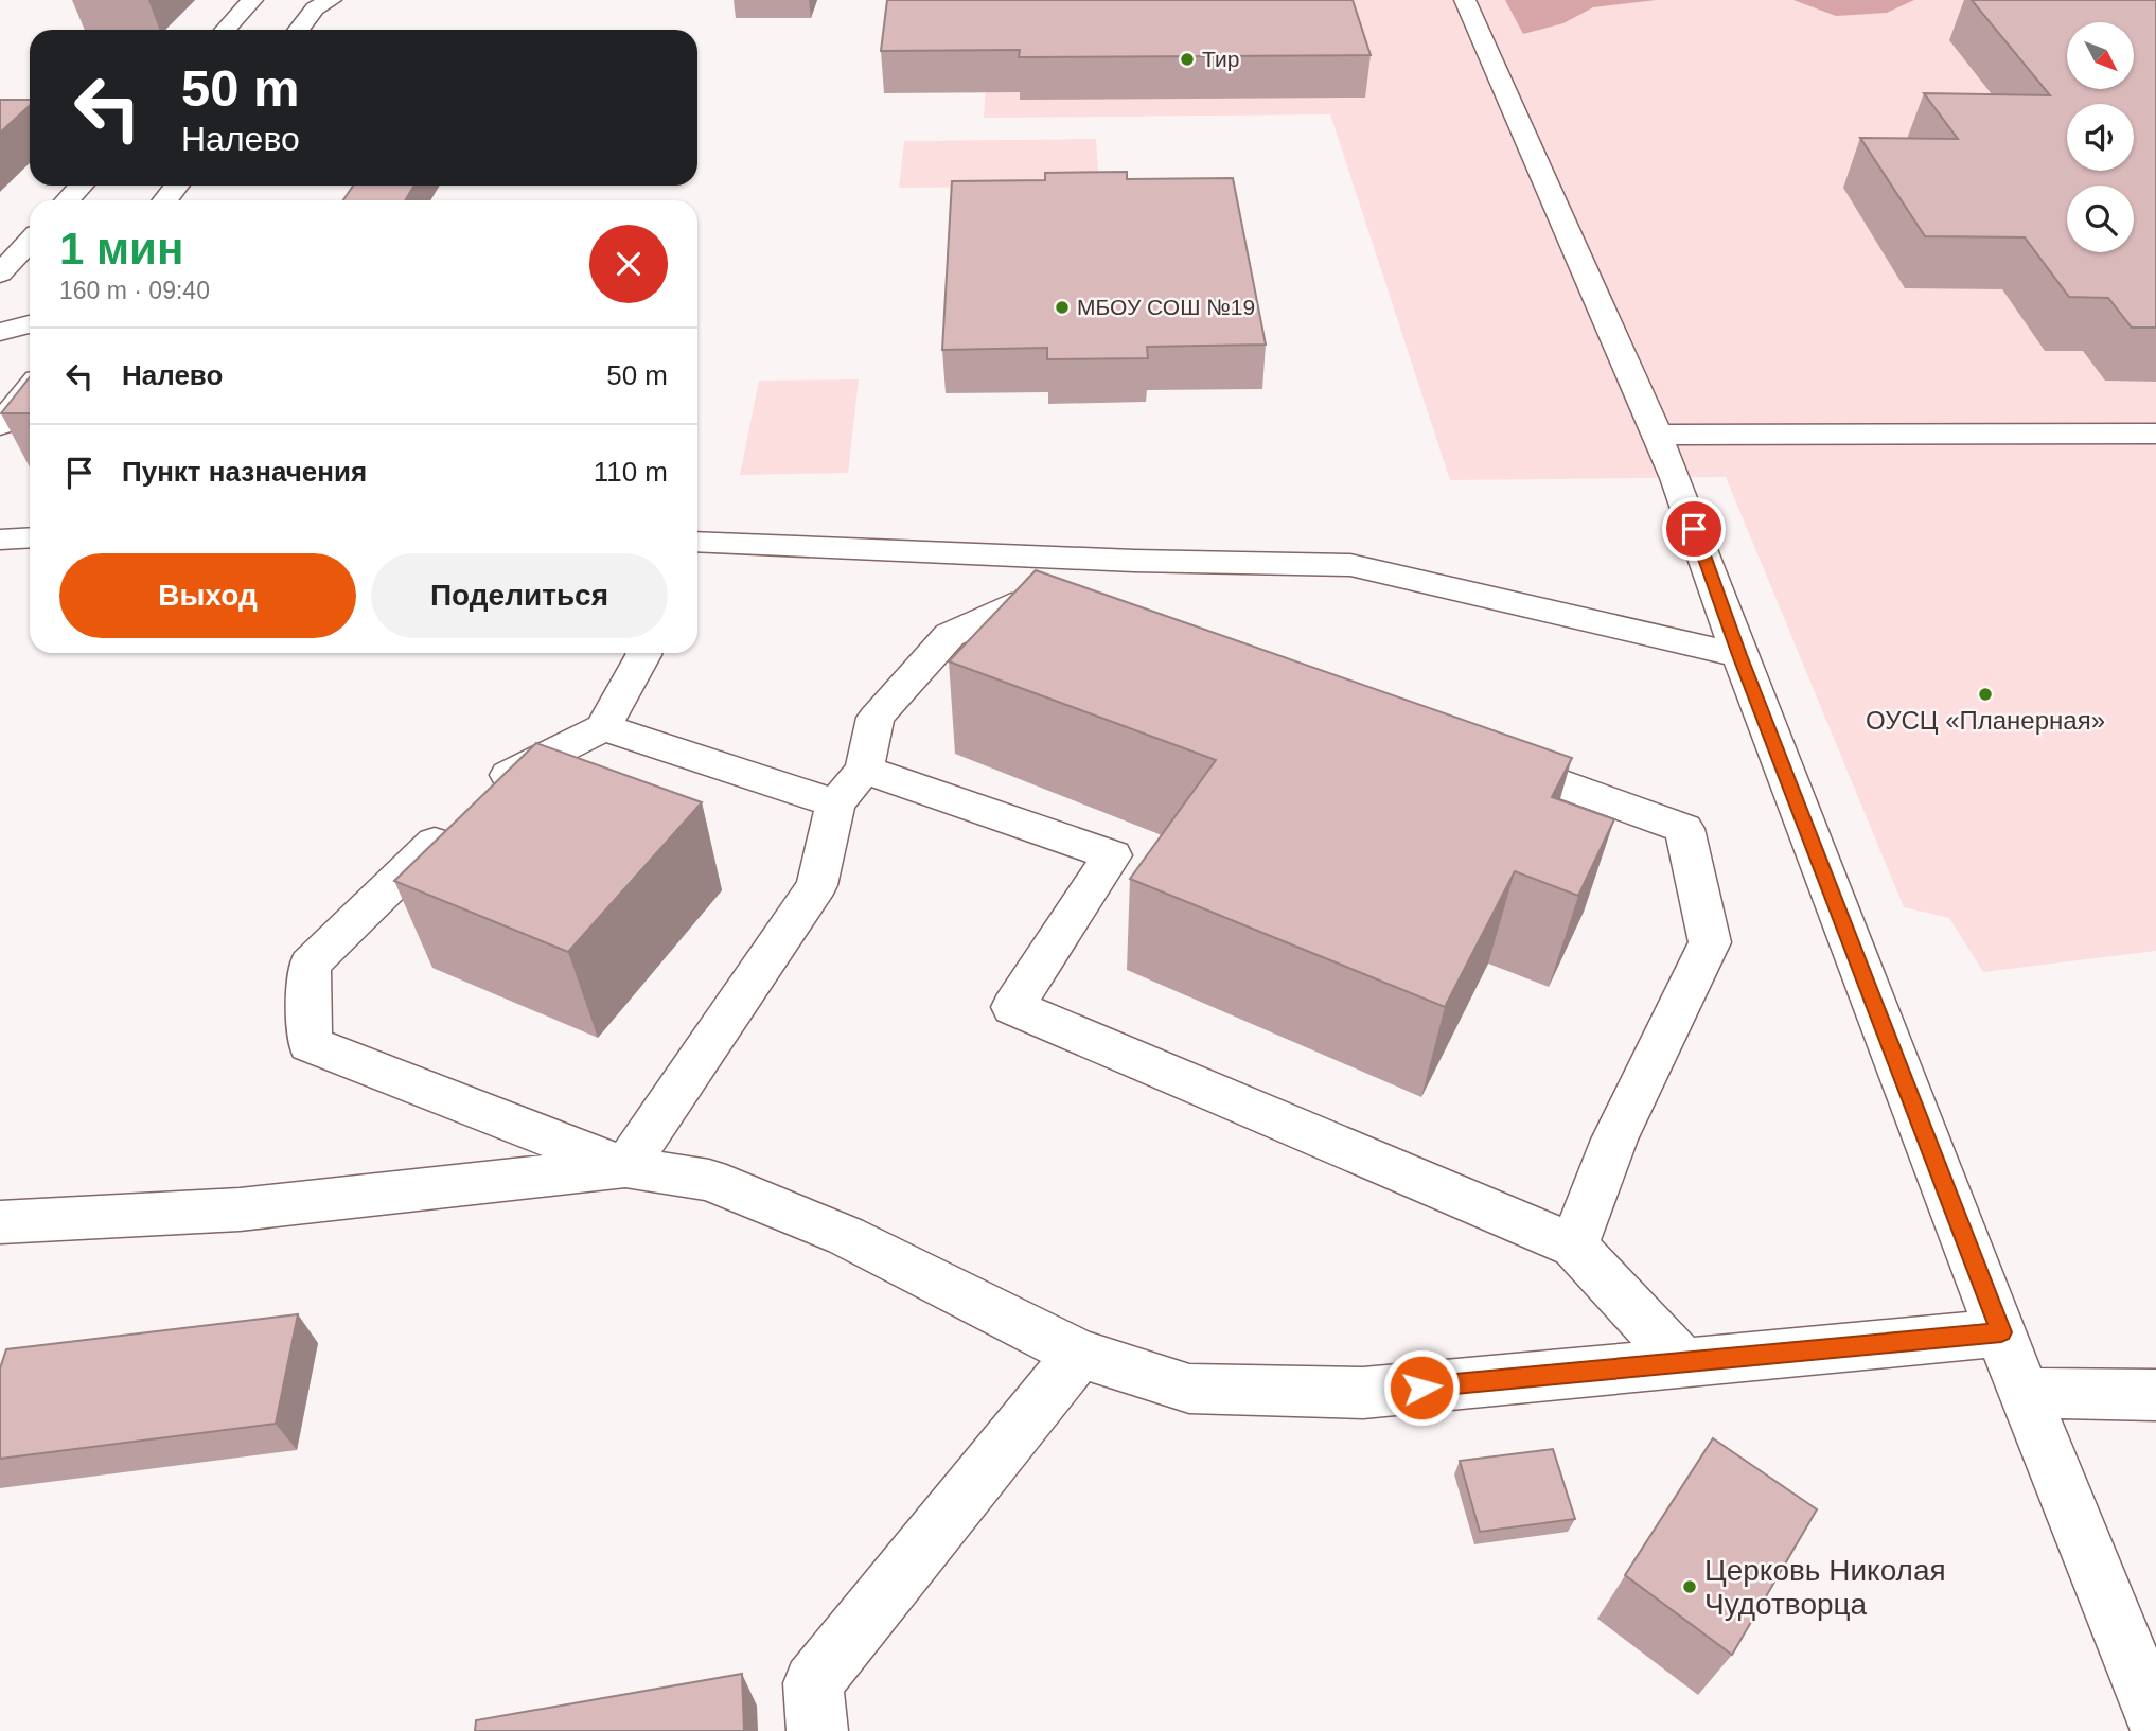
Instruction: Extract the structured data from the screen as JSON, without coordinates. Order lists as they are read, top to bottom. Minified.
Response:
{"places":["Тир","МБОУ СОШ №19","ОУСЦ «Планерная»","Церковь Николая Чудотворца"],"north":"bottom right","page":{"turn":["50 m","Налево"],"heading":["1 мин","160 m · 09:40"],"list":[{"name":"Налево","value":"50 m"},{"name":"Пункт назначения","value":"110 m"}],"buttons":["Выход","Поделиться"]}}
